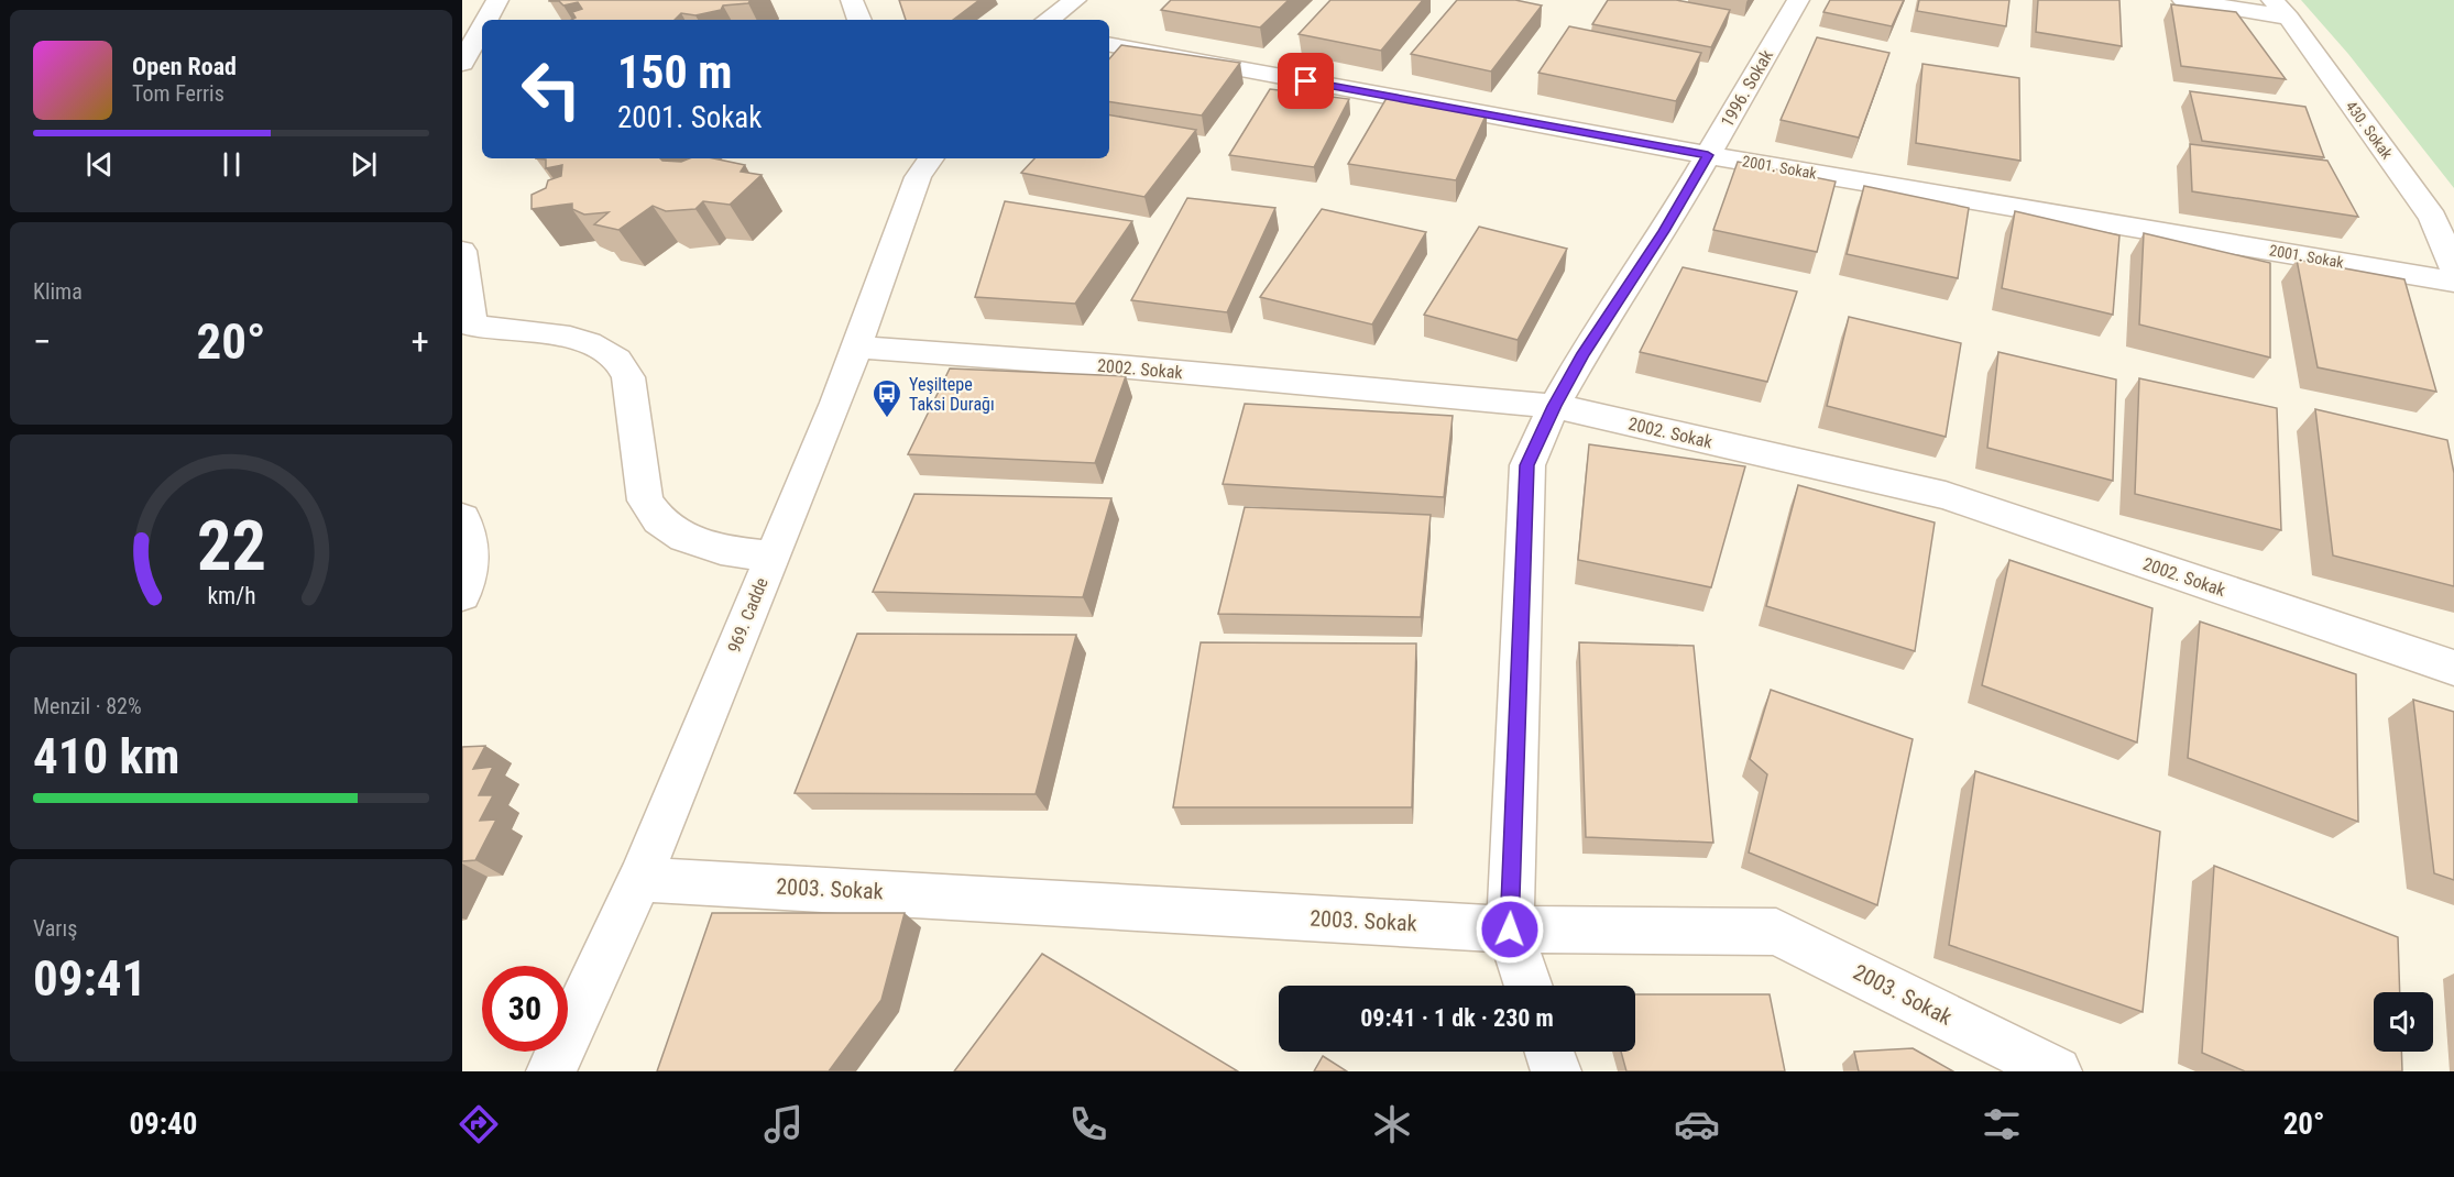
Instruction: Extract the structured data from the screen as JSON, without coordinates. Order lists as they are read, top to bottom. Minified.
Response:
{"streets":{"street":["1996. Sokak","430. Sokak","2001. Sokak","2002. Sokak","969. Cadde","2003. Sokak"]},"crossings":[["1996. Sokak","2001. Sokak"],["1996. Sokak","2002. Sokak"],["1996. Sokak","2003. Sokak"],["2002. Sokak","969. Cadde"],["969. Cadde","2003. Sokak"]],"places":{"bus stop":["Yeşiltepe Taksi Durağı"]},"page":{"turn":["150 m","2001. Sokak"],"song":["Open Road","Tom Ferris"],"tile":["Klima",["Menzil · 82%","410 km"],["Varış","09:41"]],"heat":["−","20°","+"],"limit":"30","trip":"09:41 · 1 dk · 230 m","tabs":["09:40","20°"],"gauge":["22","km/h"]}}
